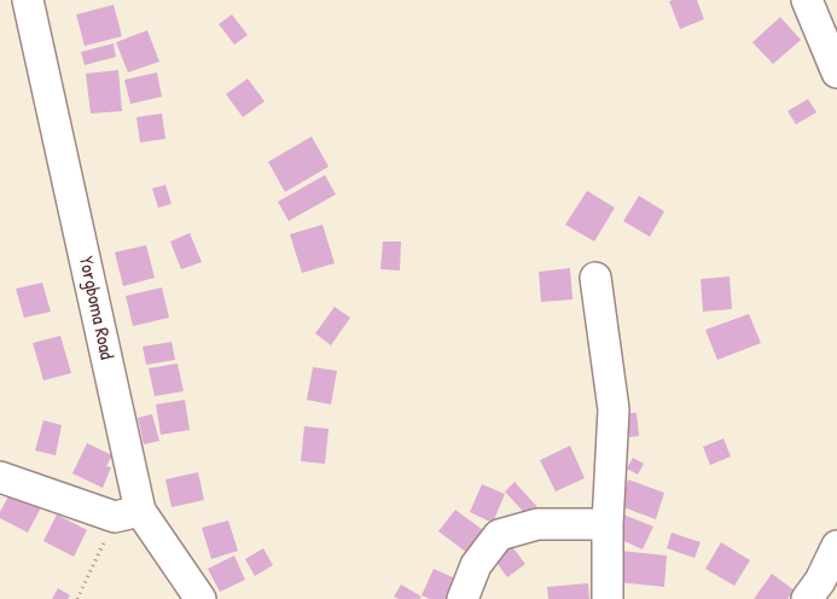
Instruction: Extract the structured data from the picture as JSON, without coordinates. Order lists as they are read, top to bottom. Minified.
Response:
{"streets":{"street":["Yorgboma Road"]}}
